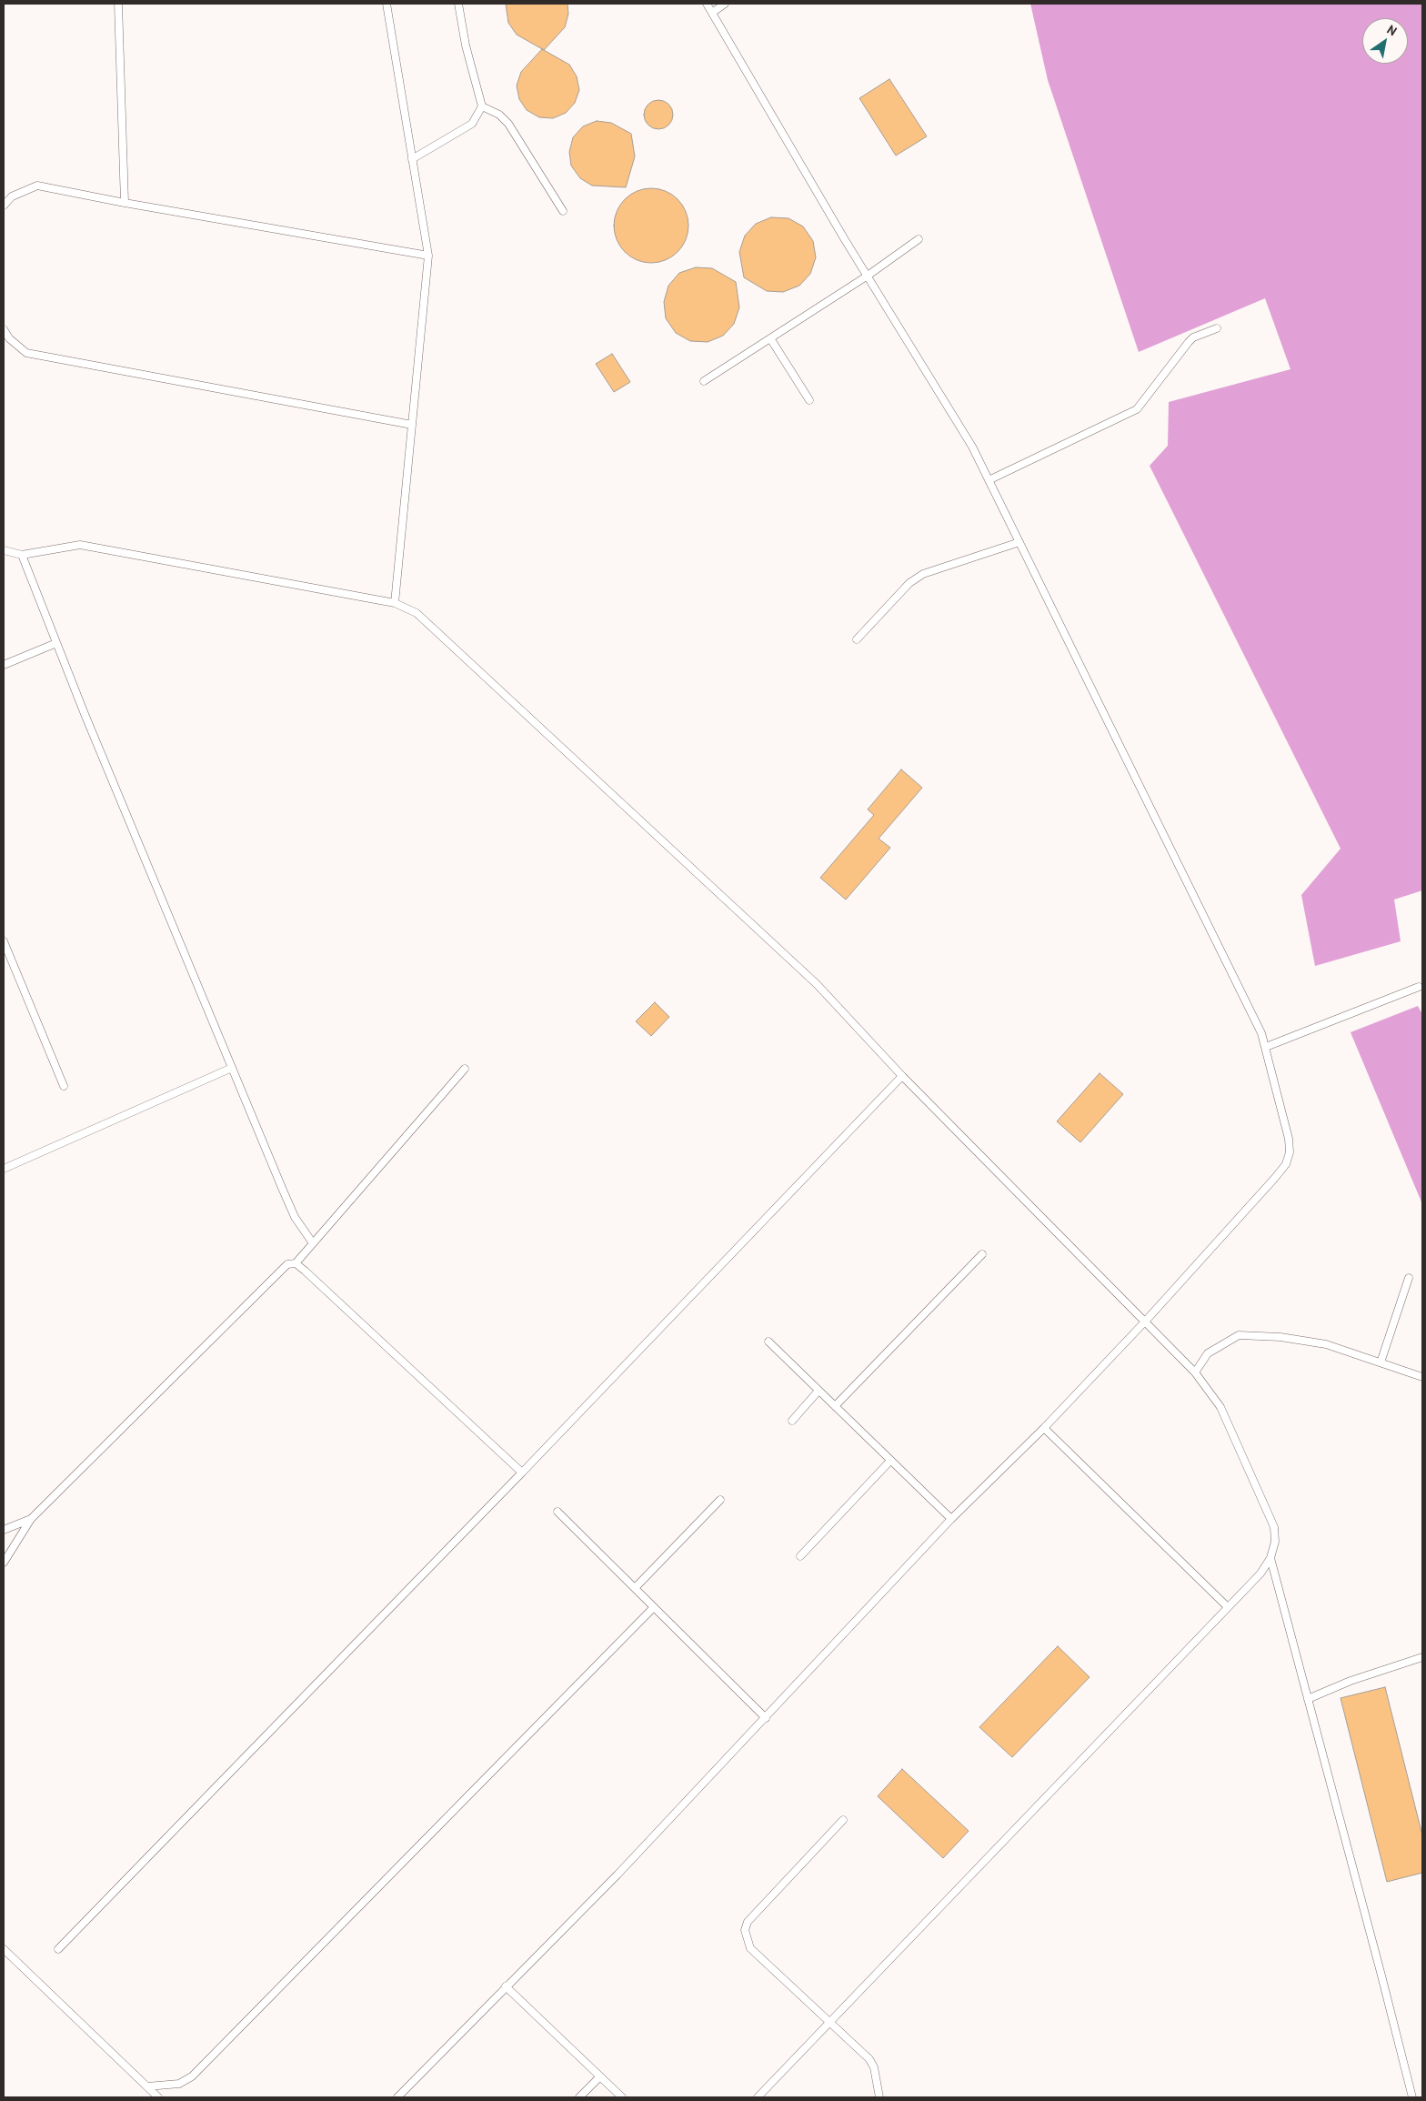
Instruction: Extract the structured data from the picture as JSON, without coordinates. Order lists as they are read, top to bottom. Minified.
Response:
{"north":"top right"}
